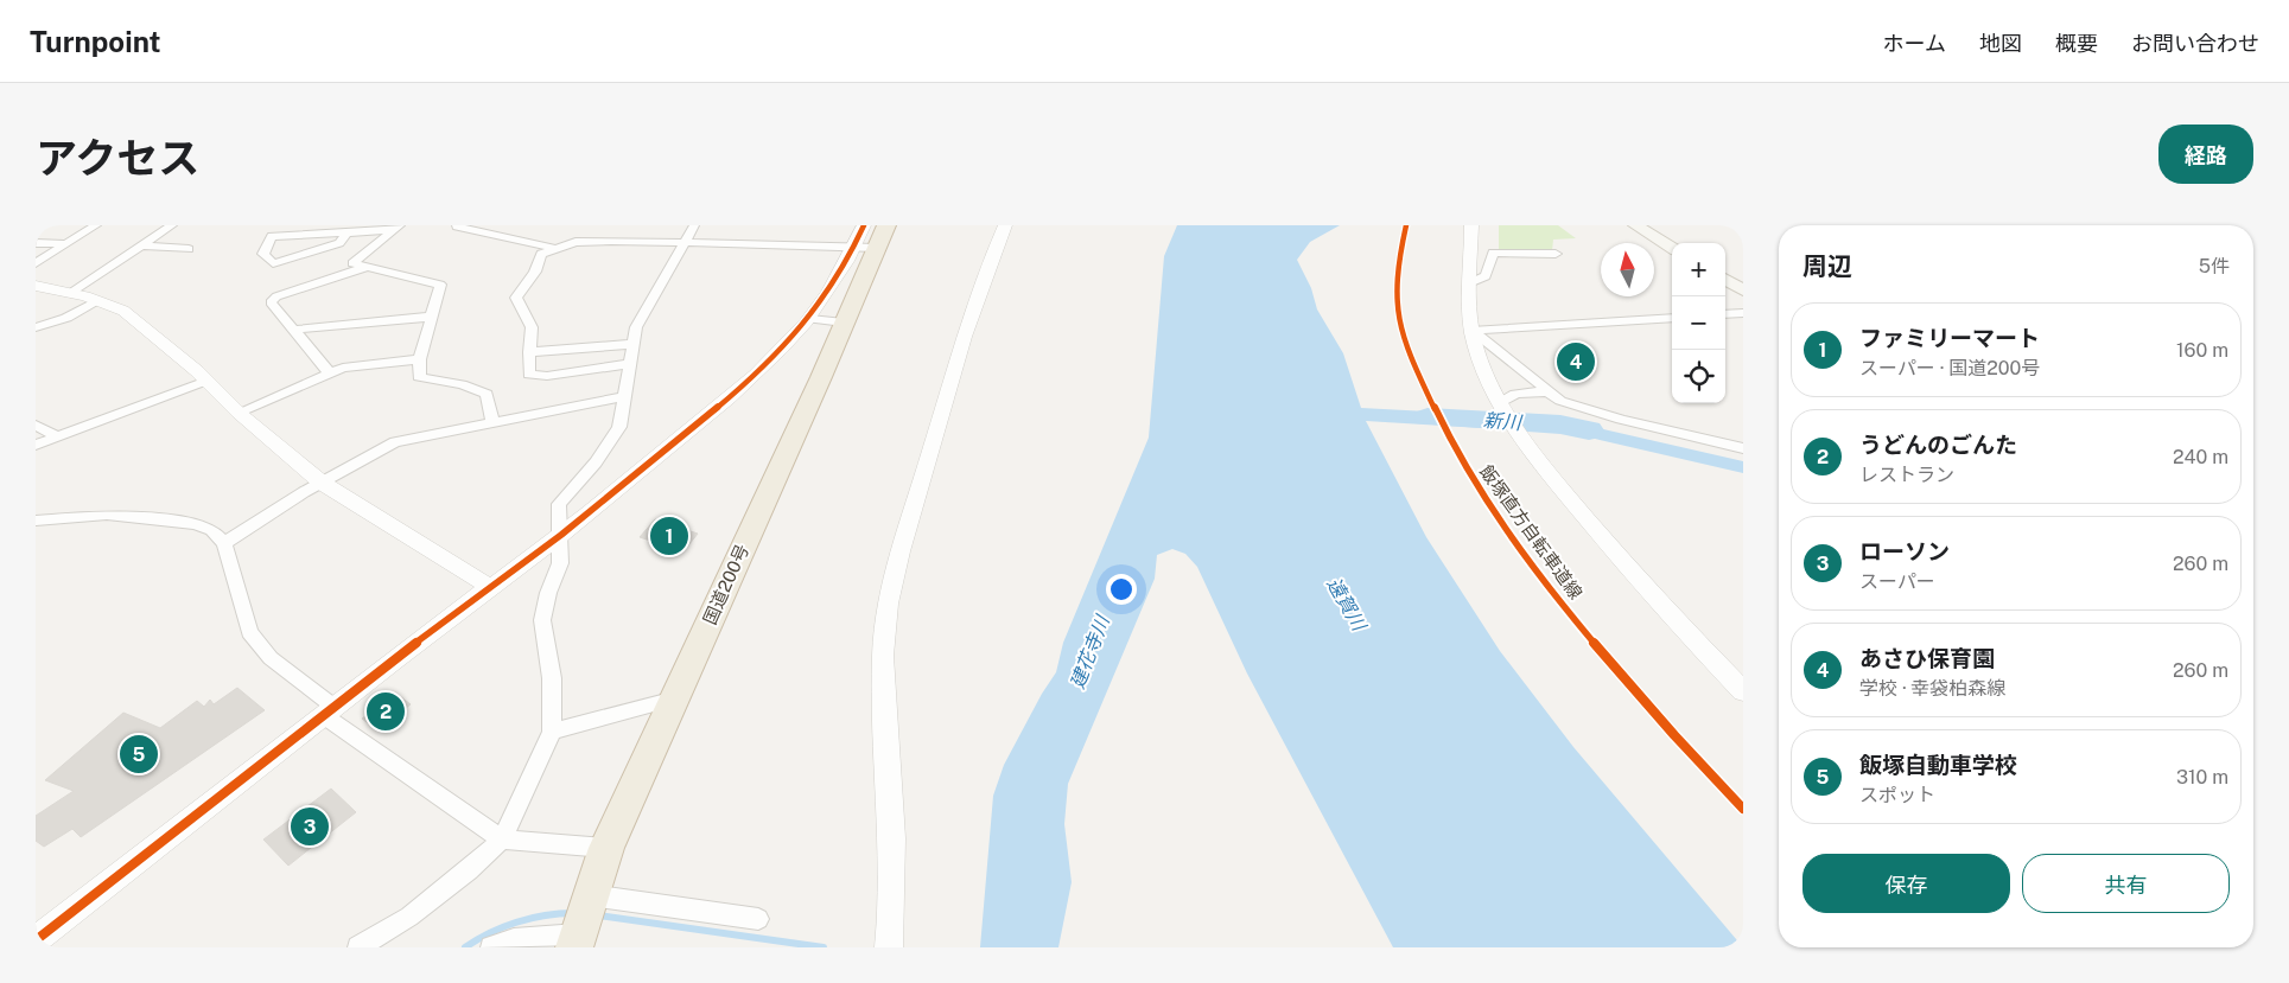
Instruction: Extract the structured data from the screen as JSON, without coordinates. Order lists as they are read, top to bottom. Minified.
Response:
{"streets":{"highway":["国道200号"],"cycle path":["飯塚直方自転車道線"]},"water":["新川","遠賀川","建花寺川"],"north":"top","page":{"header":"Turnpoint","nav":["ホーム","地図","概要","お問い合わせ"],"title":"アクセス","buttons":["経路",["保存","共有"]],"heading":["周辺","5件"],"map_buttons":["+","−"],"list":[{"mark":"1","name":"ファミリーマート","note":"スーパー · 国道200号","value":"160 m"},{"mark":"2","name":"うどんのごんた","note":"レストラン","value":"240 m"},{"mark":"3","name":"ローソン","note":"スーパー","value":"260 m"},{"mark":"4","name":"あさひ保育園","note":"学校 · 幸袋柏森線","value":"260 m"},{"mark":"5","name":"飯塚自動車学校","note":"スポット","value":"310 m"}],"pins":["4","1","2","5","3"]}}
